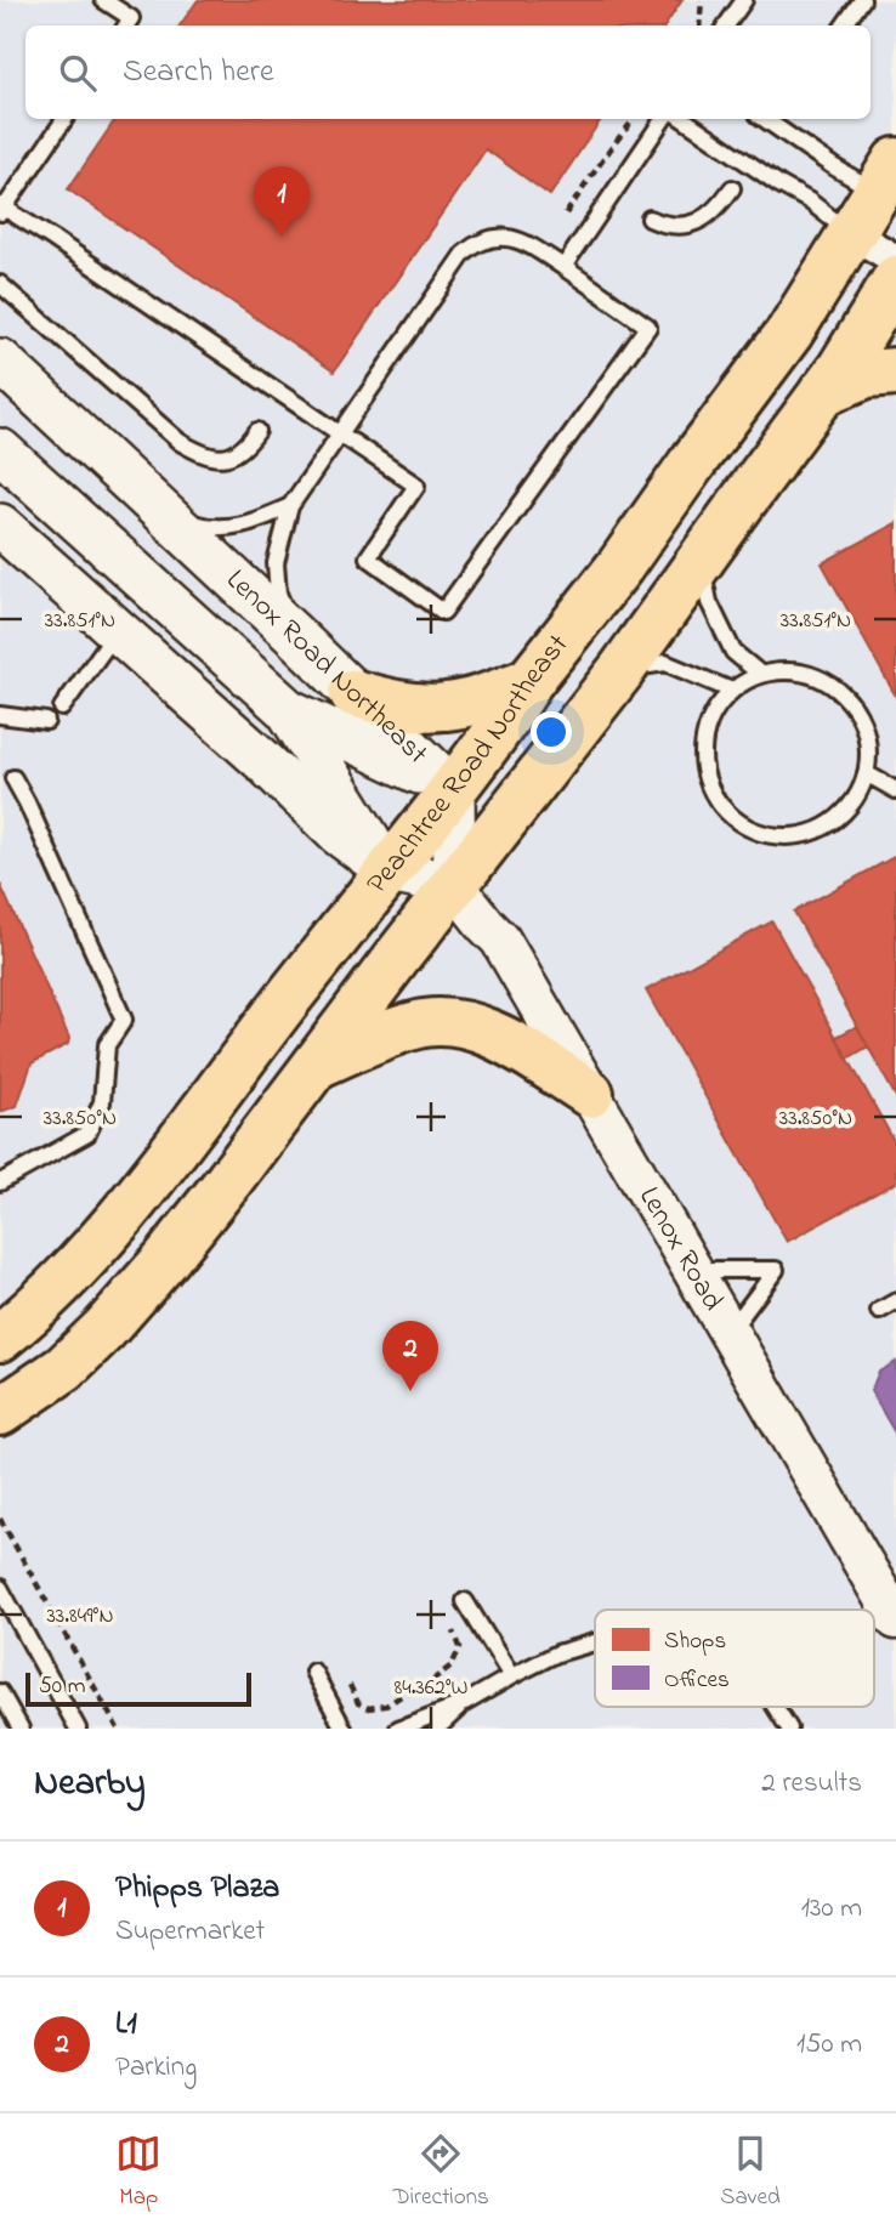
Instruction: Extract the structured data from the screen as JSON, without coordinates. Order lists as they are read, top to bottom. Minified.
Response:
{"streets":{"highway":["Peachtree Road Northeast"],"main road":["Lenox Road Northeast"],"street":["Lenox Road"]},"crossings":[["Lenox Road Northeast","Peachtree Road Northeast"],["Lenox Road Northeast","Lenox Road"],["Peachtree Road Northeast","Lenox Road"]],"legend":["Shops","Offices"],"scale_bar":"50 m","page":{"search":"Search here","pins":["1","2"],"scale":"50 m","heading":["Nearby","2 results"],"list":[{"mark":"1","name":"Phipps Plaza","note":"Supermarket","value":"130 m"},{"mark":"2","name":"L1","note":"Parking","value":"150 m"}],"nav":["Map","Directions","Saved"]},"coordinates":["33.851°N","33.850°N","33.849°N","84.362°W"]}
